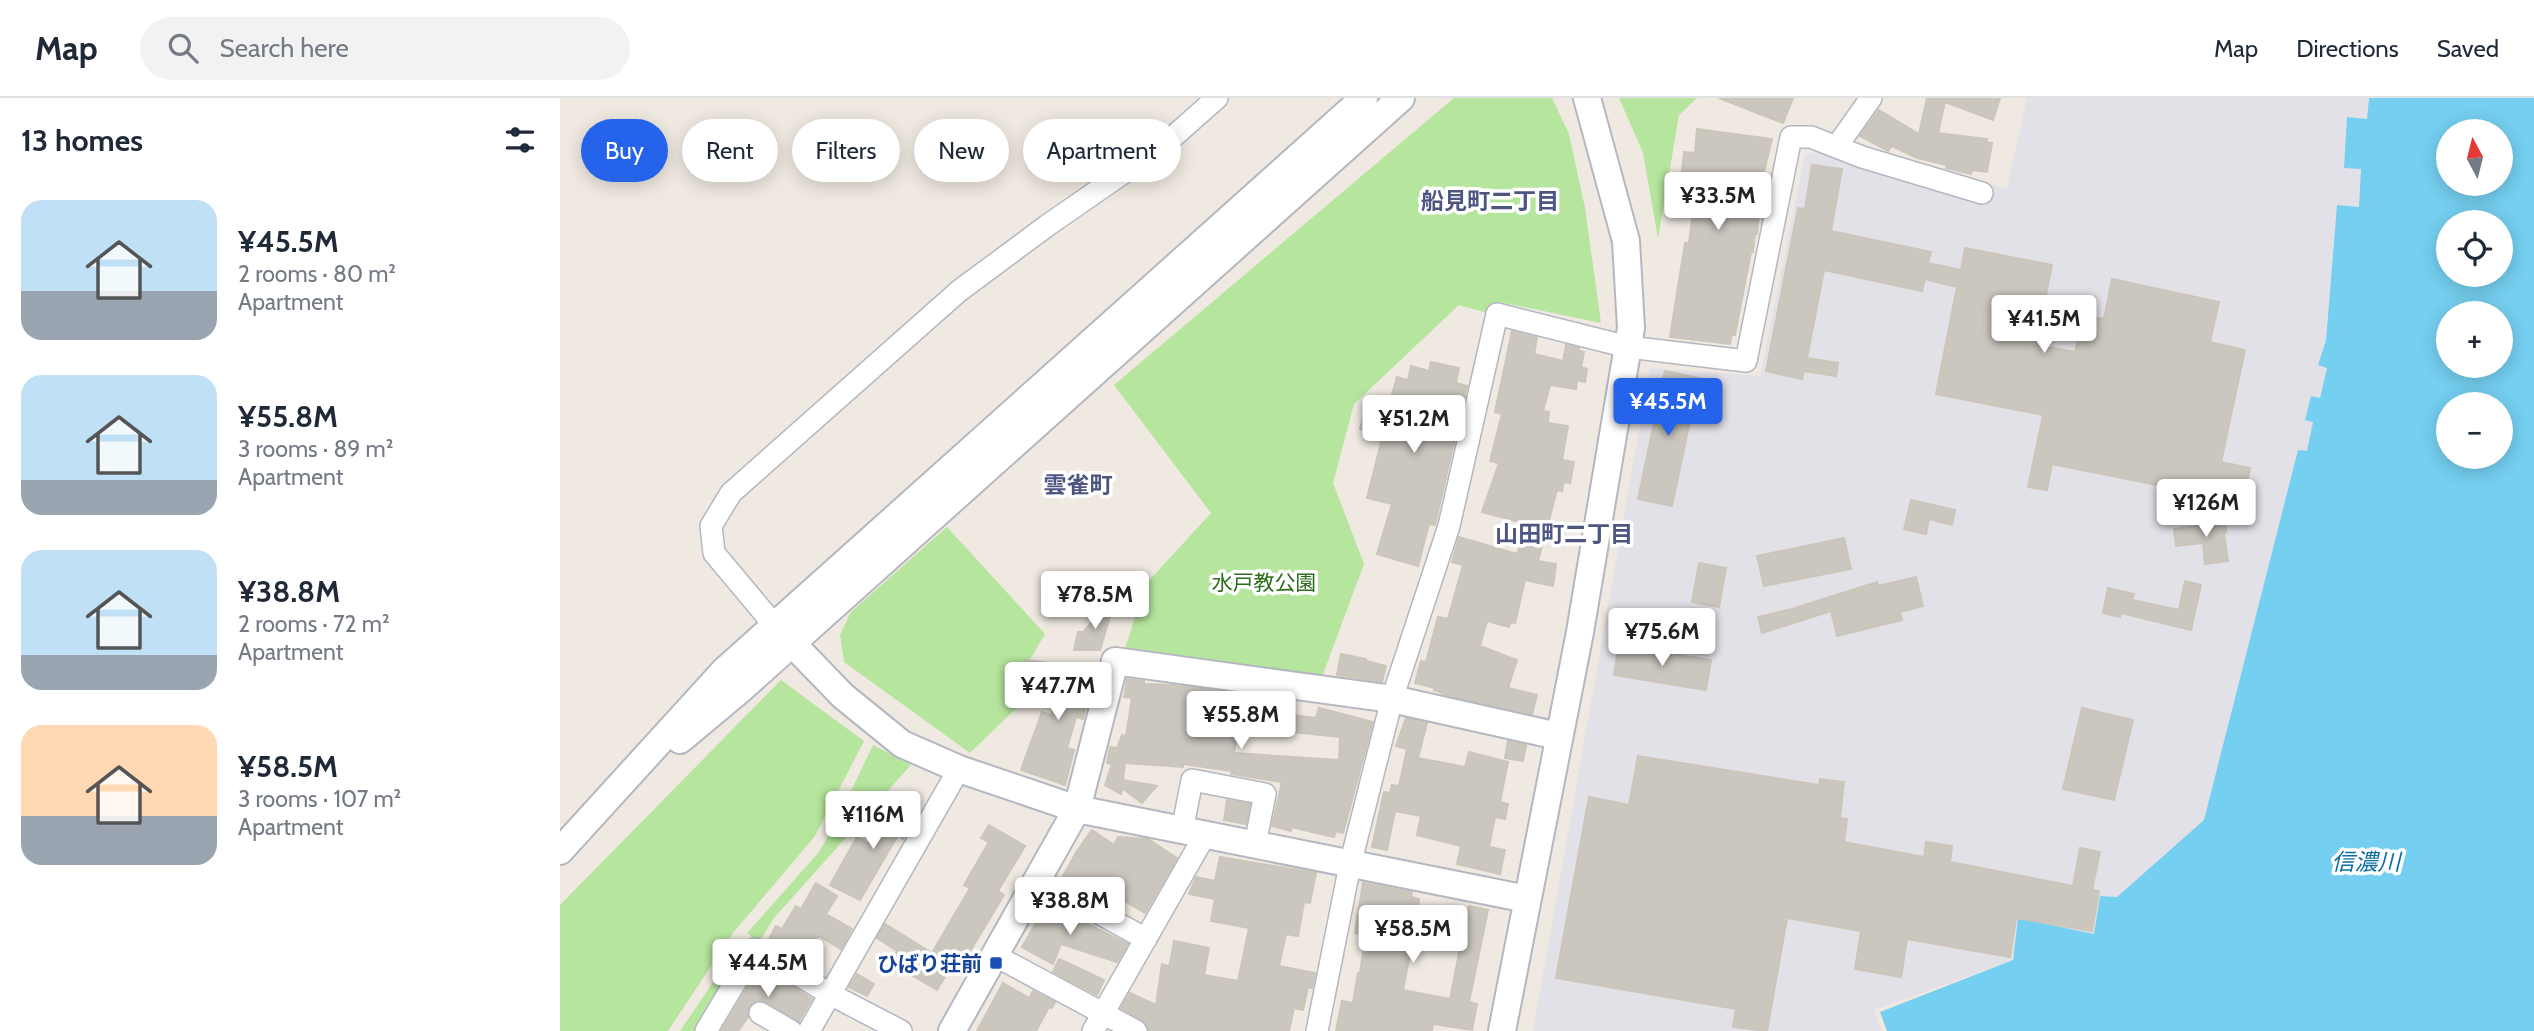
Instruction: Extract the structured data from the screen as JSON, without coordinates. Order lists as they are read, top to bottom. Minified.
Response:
{"districts":["船見町二丁目","雲雀町","山田町二丁目"],"water":["信濃川"],"parks":["水戸教公園"],"places":{"transit":["ひばり荘前"]},"north":"top","page":{"header":"Map","search":"Search here","nav":["Map","Directions","Saved"],"heading":"13 homes","map_buttons":["+","−"],"chip":["Buy","Rent","Filters","New","Apartment"],"price":["¥33.5M","¥41.5M","¥45.5M","¥51.2M","¥126M","¥78.5M","¥75.6M","¥47.7M","¥55.8M","¥116M","¥38.8M","¥58.5M","¥44.5M"],"list":[{"name":"¥45.5M","note":"2 rooms · 80 m² · Apartment"},{"name":"¥55.8M","note":"3 rooms · 89 m² · Apartment"},{"name":"¥38.8M","note":"2 rooms · 72 m² · Apartment"},{"name":"¥58.5M","note":"3 rooms · 107 m² · Apartment"}]}}
